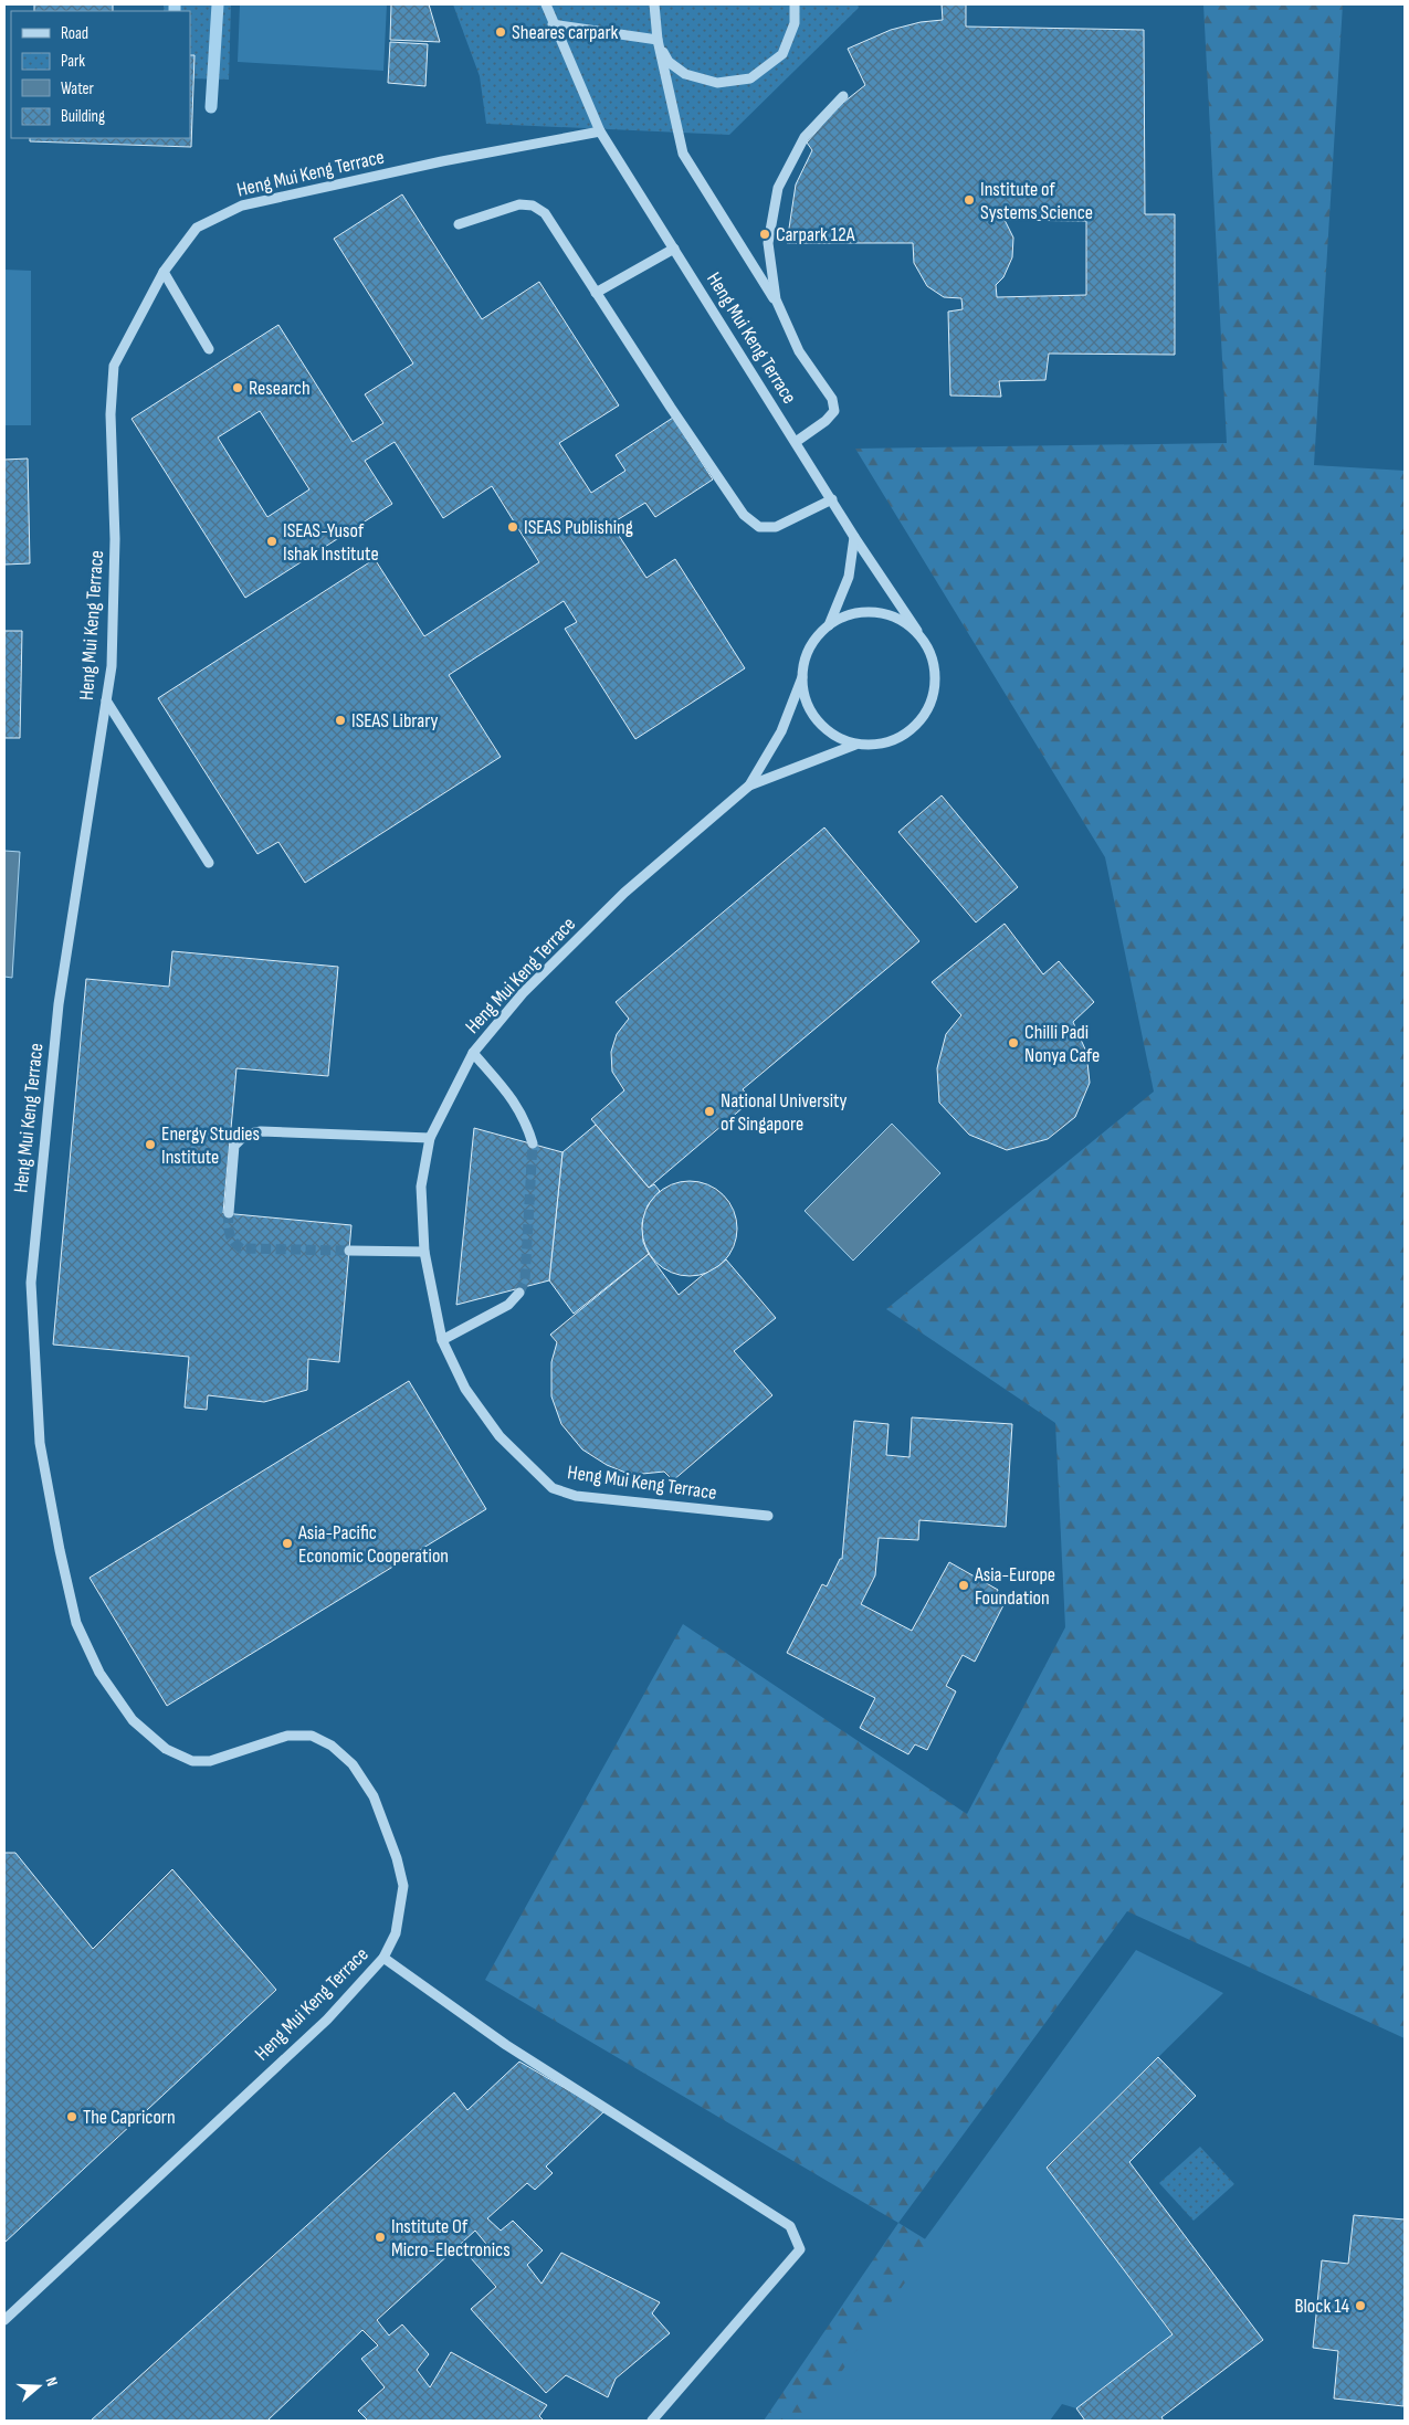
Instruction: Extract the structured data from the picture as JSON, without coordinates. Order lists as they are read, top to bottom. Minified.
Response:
{"streets":{"street":["Heng Mui Keng Terrace"]},"places":["Sheares carpark","Institute of Systems Science","Carpark 12A","Research","ISEAS Publishing","ISEAS-Yusof Ishak Institute","ISEAS Library","Chilli Padi Nonya Cafe","National University of Singapore","Energy Studies Institute","Asia-Pacific Economic Cooperation","Asia-Europe Foundation","The Capricorn","Institute Of Micro-Electronics","Block 14"],"legend":["Road","Park","Water","Building"],"north":"right"}
